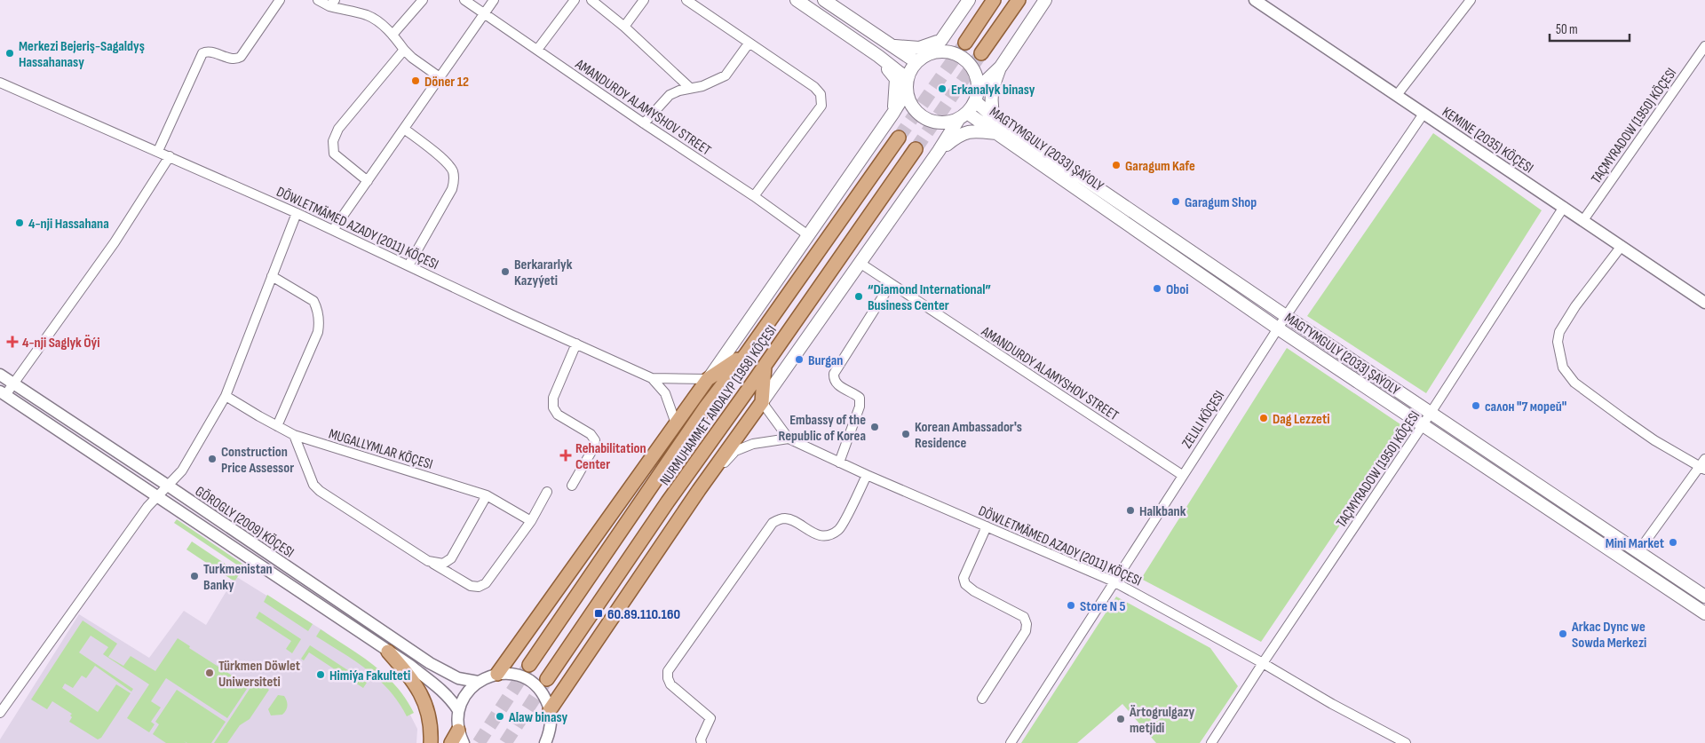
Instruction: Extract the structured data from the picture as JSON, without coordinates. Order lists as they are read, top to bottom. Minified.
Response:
{"streets":{"main road":["MAGTYMGULY (2033) ŞAÝOLY","NURMUHAMMET ANDALYP (1958) KÖÇESI"],"street":["AMANDURDY ALAMYSHOV STREET","TAÇMYRADOW (1950) KÖÇESI","KEMINE (2035) KÖÇESI","DÖWLETMÄMED AZADY (2011) KÖÇESI","ZELILI KÖÇESI","MUGALLYMLAR KÖÇESI","GÖROGLY (2009) KÖÇESI"]},"crossings":[["AMANDURDY ALAMYSHOV STREET","ZELILI KÖÇESI"],["TAÇMYRADOW (1950) KÖÇESI","KEMINE (2035) KÖÇESI"],["TAÇMYRADOW (1950) KÖÇESI","MAGTYMGULY (2033) ŞAÝOLY"],["TAÇMYRADOW (1950) KÖÇESI","DÖWLETMÄMED AZADY (2011) KÖÇESI"],["KEMINE (2035) KÖÇESI","ZELILI KÖÇESI"],["MAGTYMGULY (2033) ŞAÝOLY","ZELILI KÖÇESI"],["DÖWLETMÄMED AZADY (2011) KÖÇESI","NURMUHAMMET ANDALYP (1958) KÖÇESI"],["DÖWLETMÄMED AZADY (2011) KÖÇESI","ZELILI KÖÇESI"]],"places":{"other":["Merkezi Bejeriş-Sagaldyş Hassahanasy","Döner 12","Erkanalyk binasy","Garagum Kafe","Garagum Shop","4-nji Hassahana","Berkararlyk Kazyýeti","Oboi","“Diamond International” Business Center","Burgan","салон \"7 морей\"","Dag Lezzeti","Embassy of the Republic of Korea","Korean Ambassador's Residence","Construction Price Assessor","Halkbank","Mini Market","Turkmenistan Banky","Store N 5","Arkac Dync we Sowda Merkezi","Türkmen Döwlet Uniwersiteti","Himiýa Fakulteti","Alaw binasy","Ärtogrulgazy metjidi"],"health":["4-nji Saglyk Öýi","Rehabilitation Center"],"transit":["60.89.110.160"]},"scale_bar":"50 m"}
